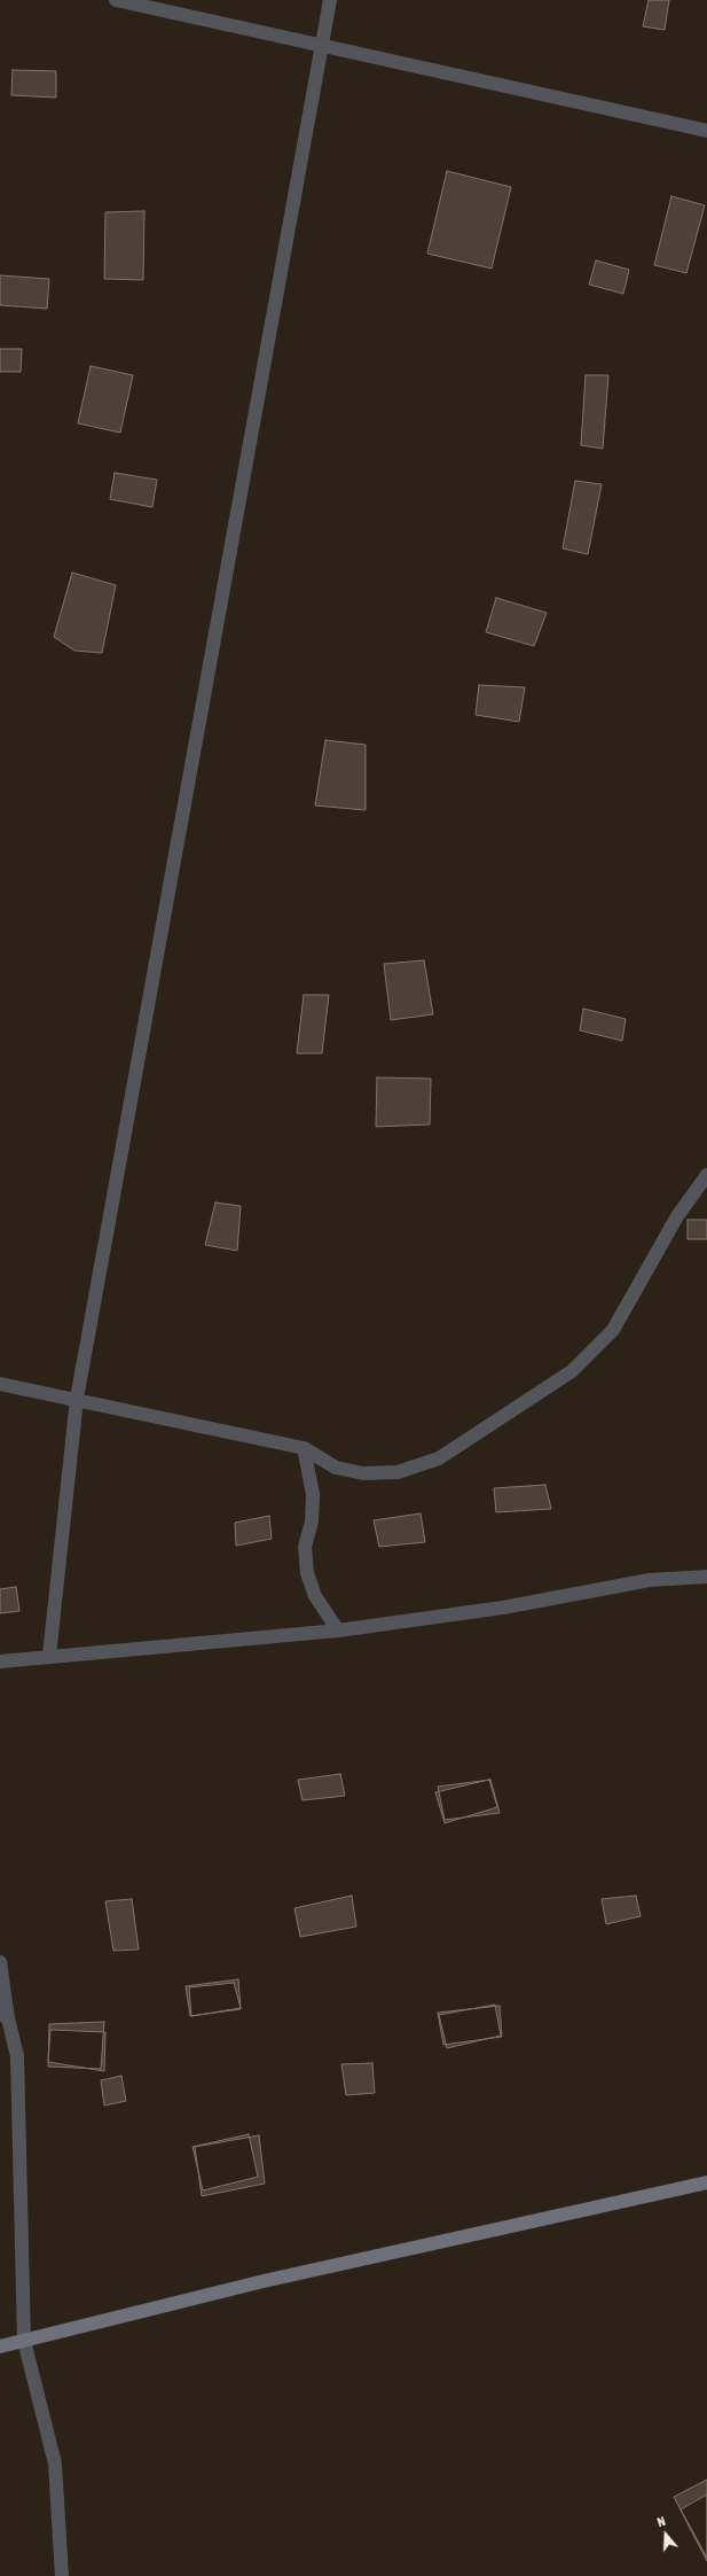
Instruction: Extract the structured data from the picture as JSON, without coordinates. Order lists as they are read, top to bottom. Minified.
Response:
{"north":"top"}
